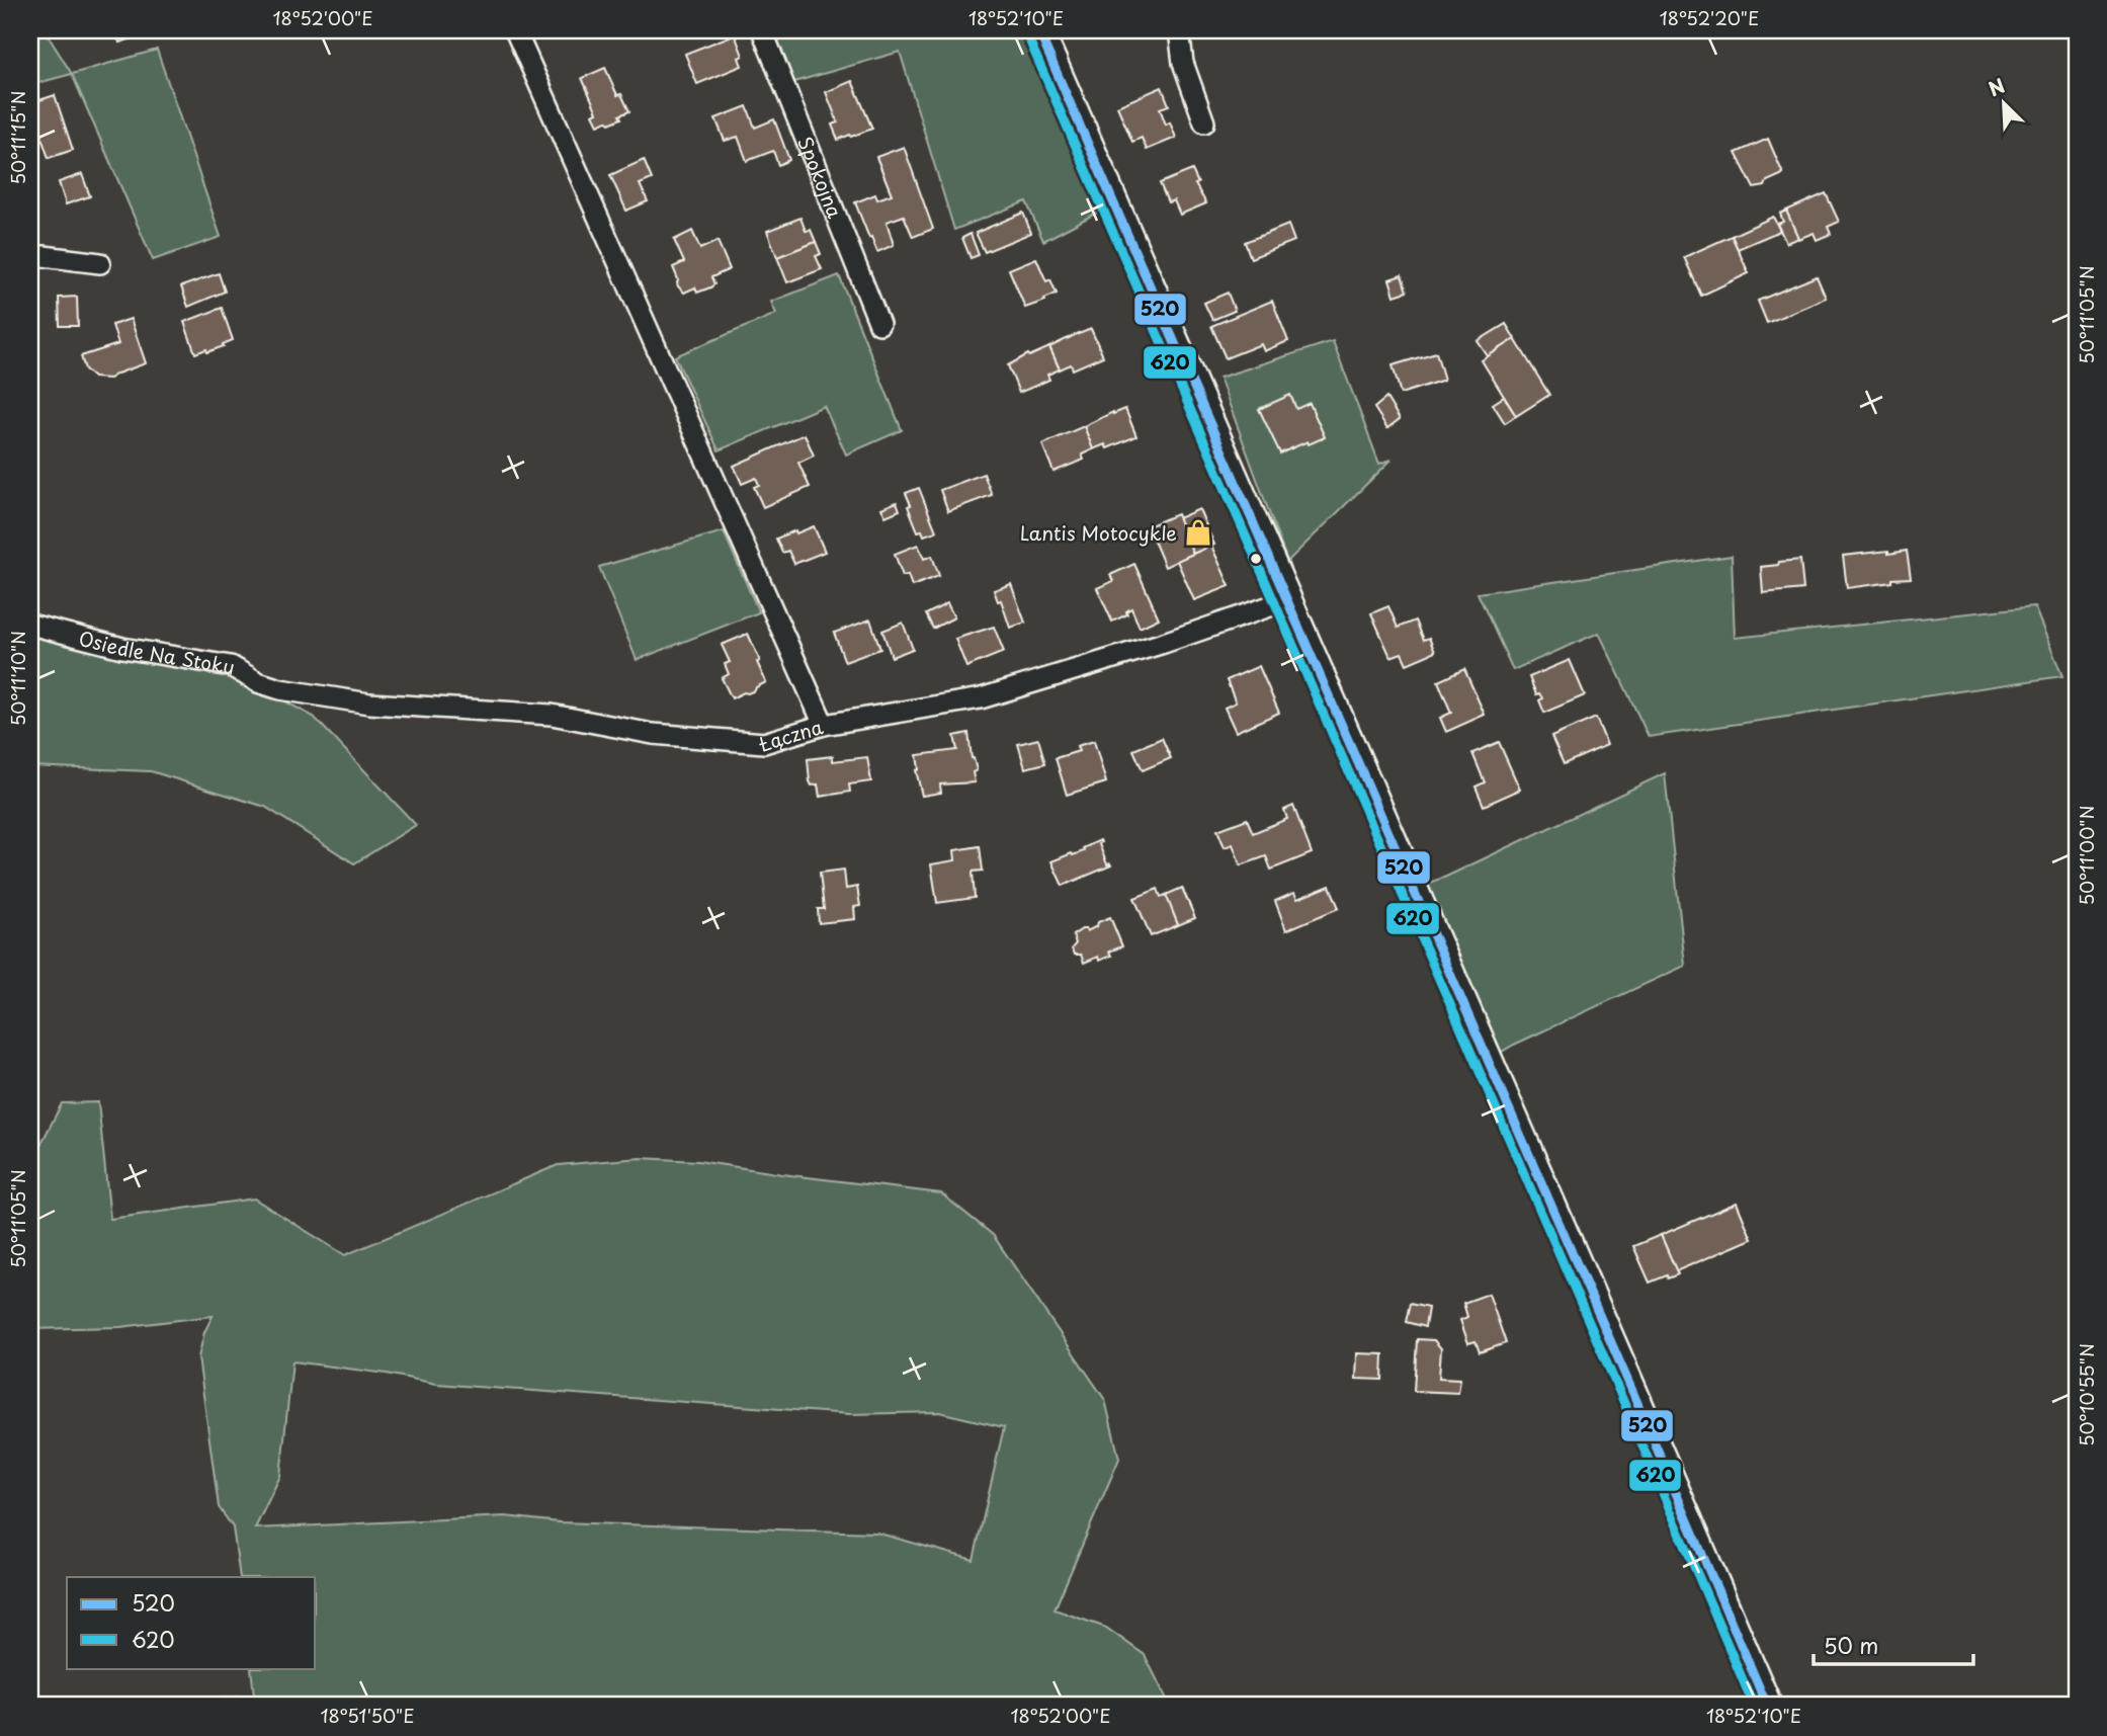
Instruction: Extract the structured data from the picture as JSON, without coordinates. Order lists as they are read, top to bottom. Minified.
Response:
{"streets":{"street":["Spokojna","Osiedle Na Stoku","Łączna"]},"crossings":[["Osiedle Na Stoku","Łączna"]],"places":{"shop":["Lantis Motocykle"]},"lines":["transit line 520","transit line 620"],"legend":["520","620"],"scale_bar":"50 m","north":"top left","coordinates":["18°52'00\"E","18°52'10\"E","18°52'20\"E","50°11'15\"N","50°11'05\"N","50°11'10\"N","50°11'00\"N","50°10'55\"N","18°51'50\"E"]}
